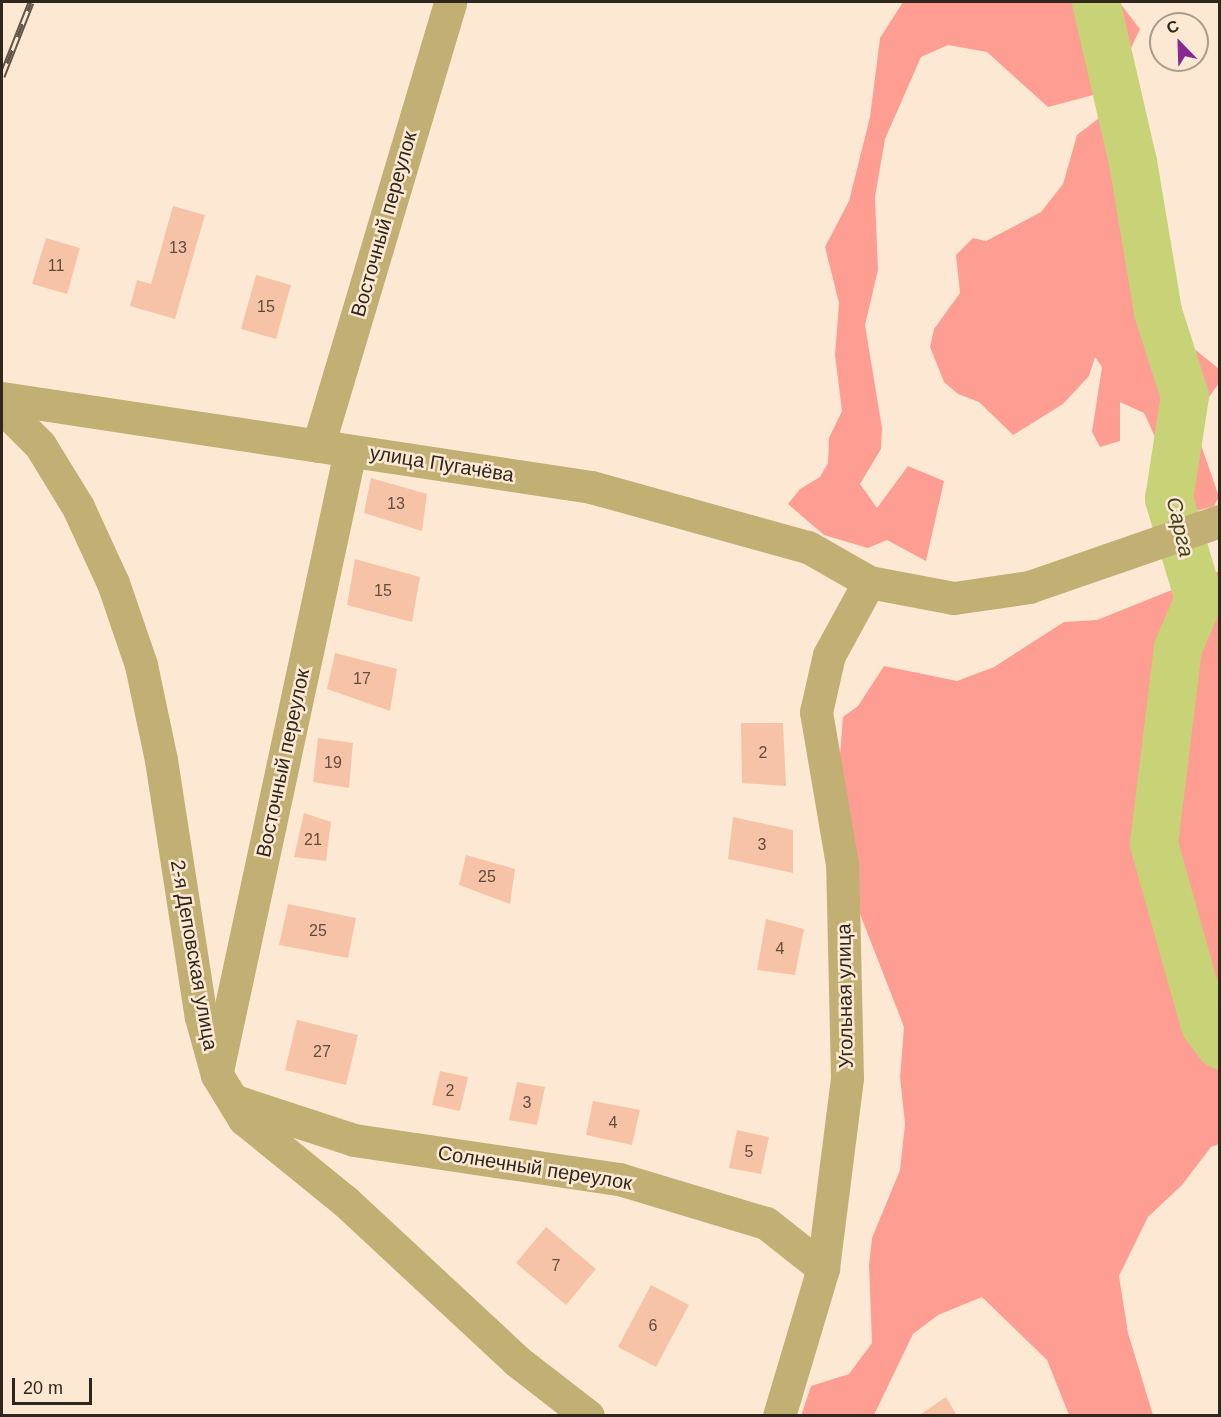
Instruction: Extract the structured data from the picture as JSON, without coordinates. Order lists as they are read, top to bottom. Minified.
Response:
{"streets":{"street":["Восточный переулок","улица Пугачёва","2-я Деповская улица","Угольная улица","Солнечный переулок"]},"crossings":[["Восточный переулок","улица Пугачёва"],["Восточный переулок","2-я Деповская улица"],["Восточный переулок","Солнечный переулок"],["улица Пугачёва","Угольная улица"],["2-я Деповская улица","Солнечный переулок"],["Угольная улица","Солнечный переулок"]],"water":["Сарга"],"house_numbers":["13","11","15","13","15","17","2","19","21","3","25","25","4","27","2","3","4","5","7","6"],"scale_bar":"20 m","north":"top left"}
